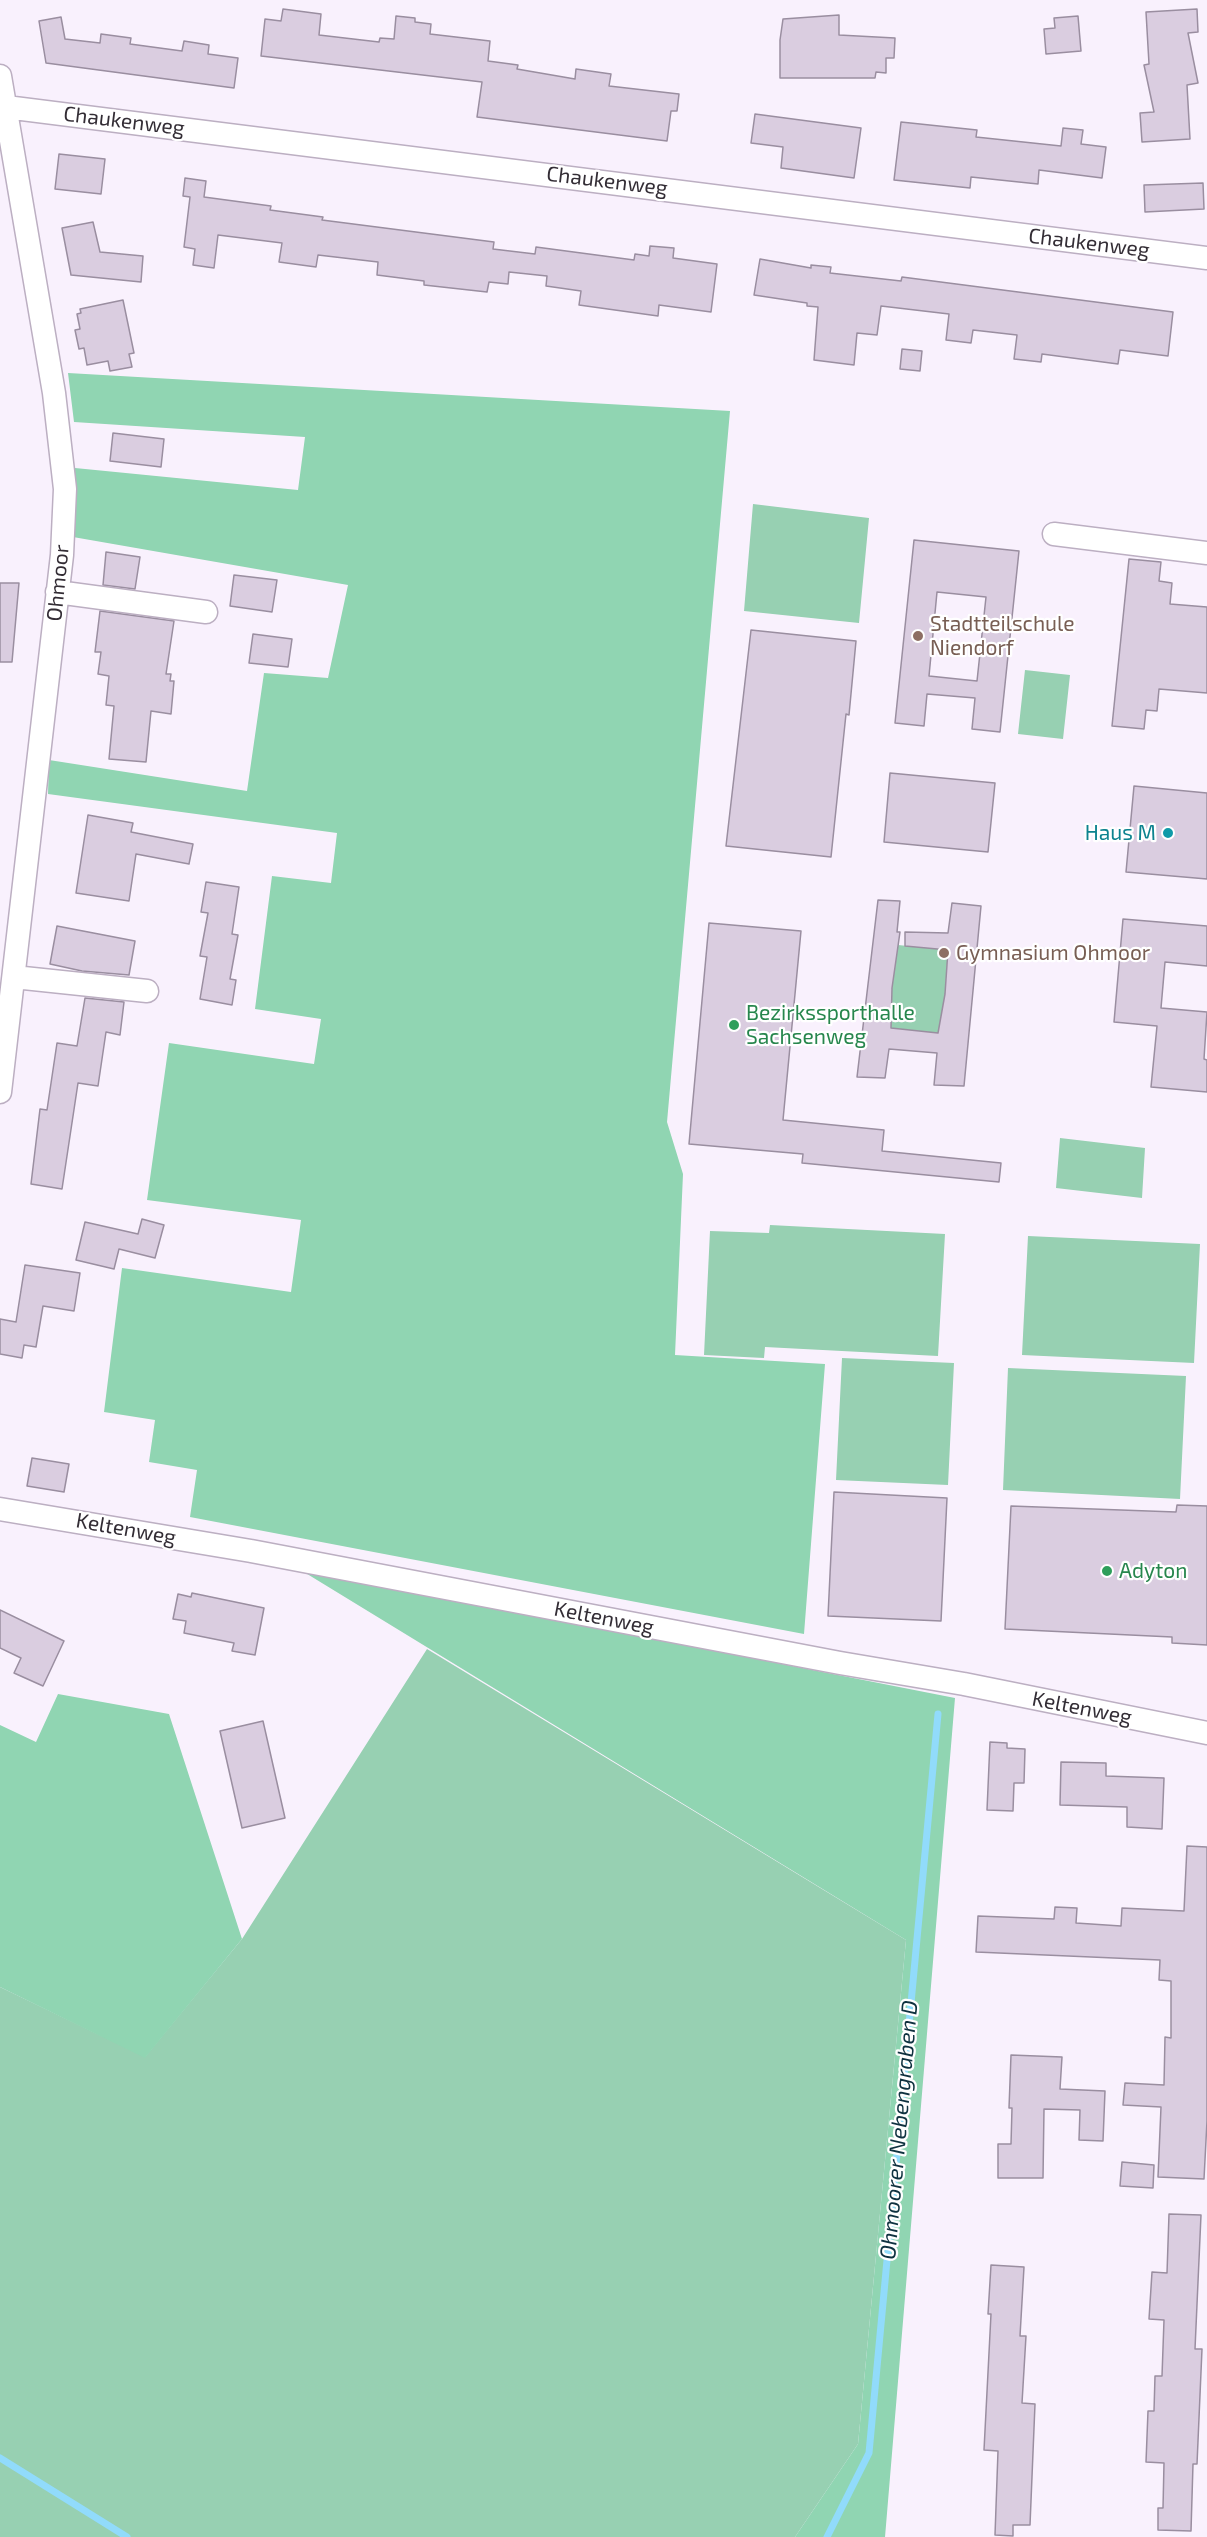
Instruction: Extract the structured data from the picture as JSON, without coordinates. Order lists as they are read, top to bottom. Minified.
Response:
{"streets":{"street":["Chaukenweg","Ohmoor","Keltenweg"]},"crossings":[["Chaukenweg","Ohmoor"]],"water":["Ohmoorer Nebengraben D"],"places":["Stadtteilschule Niendorf","Haus M","Gymnasium Ohmoor","Bezirkssporthalle Sachsenweg","Adyton"]}
